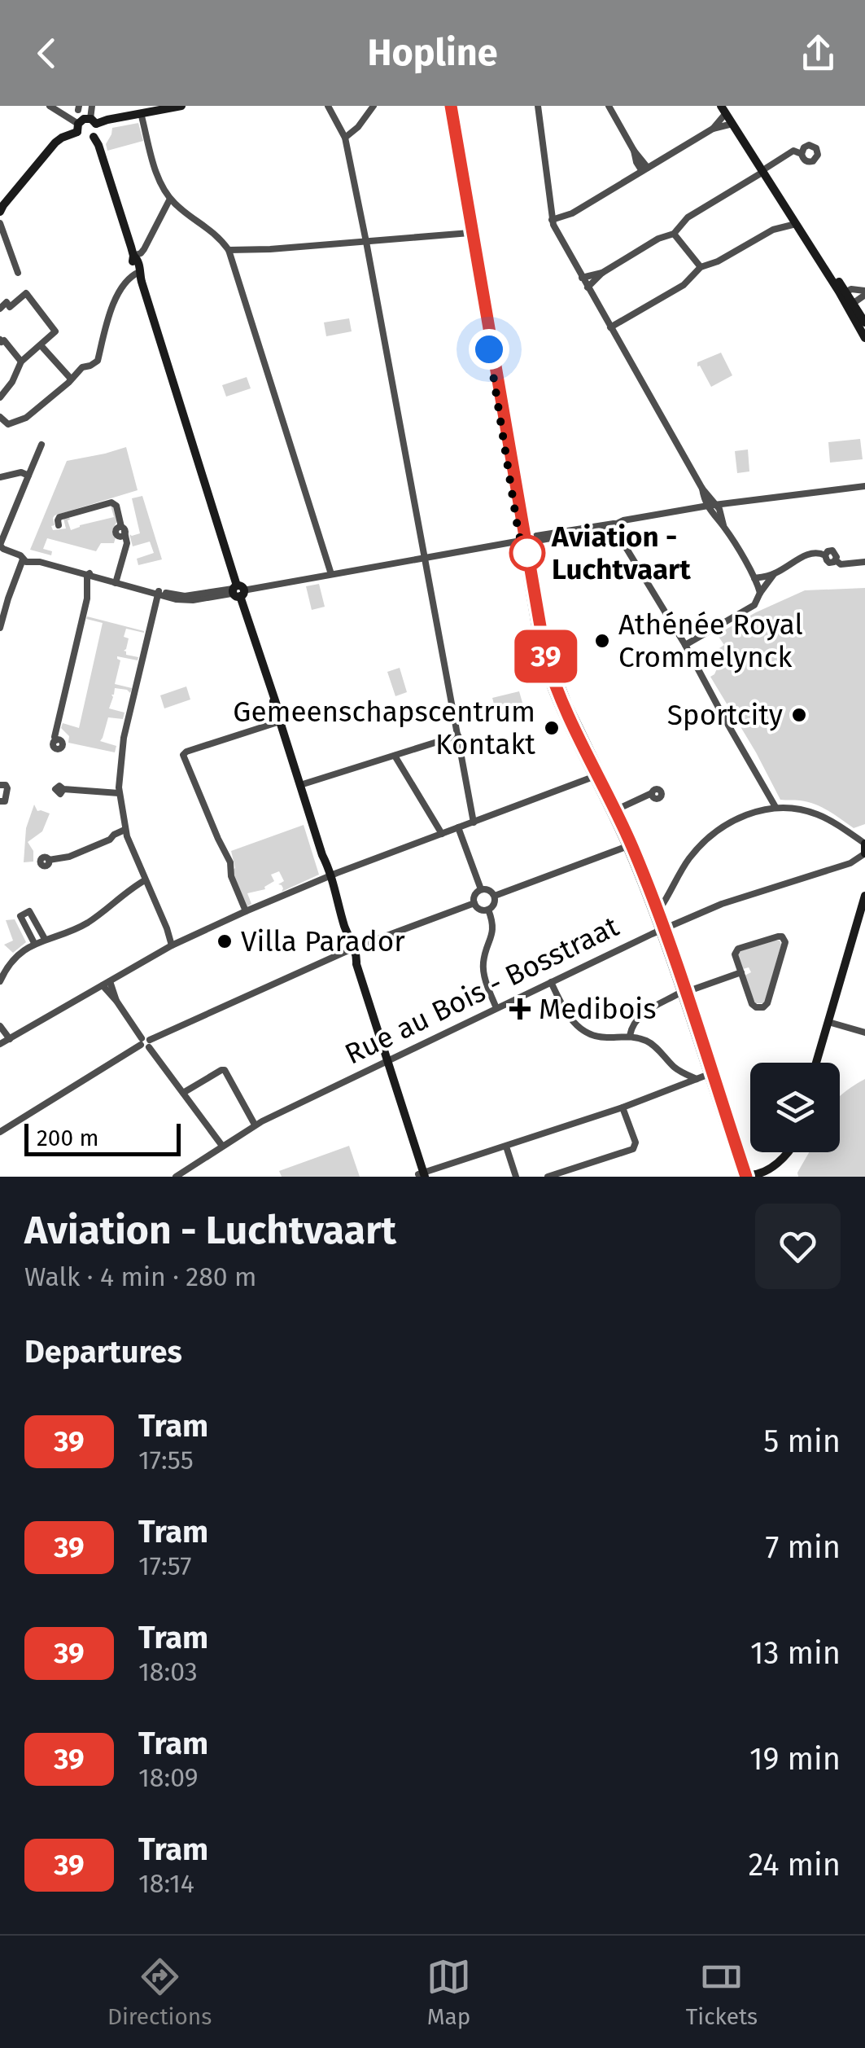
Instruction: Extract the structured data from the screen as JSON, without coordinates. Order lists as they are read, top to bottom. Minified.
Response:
{"streets":{"street":["Rue au Bois - Bosstraat"]},"places":{"other":["Aviation - Luchtvaart","Athénée Royal Crommelynck","Sportcity","Gemeenschapscentrum Kontakt","Villa Parador"],"health":["Medibois"]},"lines":["tram line 39"],"scale_bar":"200 m","page":{"header":"Hopline","on_map":"39","scale":"200 m","heading":[["Aviation - Luchtvaart","Walk · 4 min · 280 m"],"Departures"],"list":[{"mark":"39","name":"Tram","note":"17:55","value":"5 min"},{"mark":"39","name":"Tram","note":"17:57","value":"7 min"},{"mark":"39","name":"Tram","note":"18:03","value":"13 min"},{"mark":"39","name":"Tram","note":"18:09","value":"19 min"},{"mark":"39","name":"Tram","note":"18:14","value":"24 min"}],"tabs":["Directions","Map","Tickets"]}}
